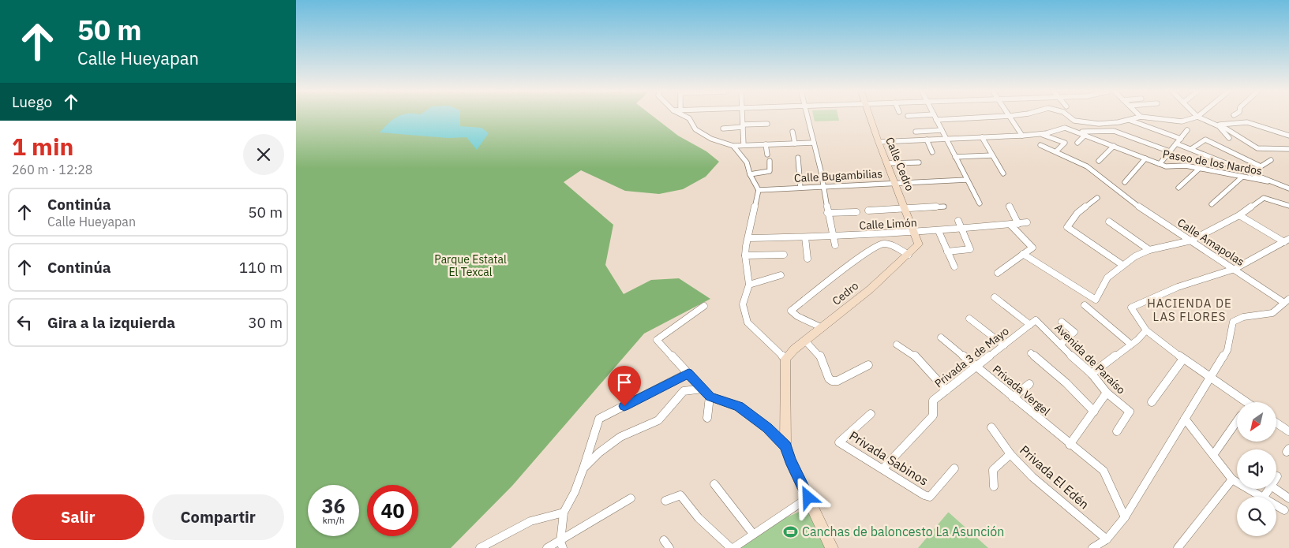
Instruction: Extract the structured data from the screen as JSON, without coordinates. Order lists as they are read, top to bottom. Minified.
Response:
{"streets":{"street":["Paseo de los Nardos","Calle Cedro","Calle Bugambilias","Calle Limón","Calle Amapolas","Cedro","Privada 3 de Mayo","Avenida de Paraíso","Privada Vergel","Privada Sabinos","Privada El Edén"]},"crossings":[["Calle Cedro","Calle Bugambilias"],["Calle Cedro","Calle Limón"],["Calle Cedro","Cedro"],["Privada 3 de Mayo","Avenida de Paraíso"],["Privada 3 de Mayo","Privada Vergel"],["Privada 3 de Mayo","Privada Sabinos"]],"districts":["HACIENDA DE LAS FLORES"],"parks":["Parque Estatal El Texcal"],"places":{"sports":["Canchas de baloncesto La Asunción"]},"north":"bottom left","page":{"turn":["50 m","Calle Hueyapan"],"then":"Luego","heading":["1 min","260 m · 12:28"],"list":[{"name":"Continúa","note":"Calle Hueyapan","value":"50 m"},{"name":"Continúa","value":"110 m"},{"name":"Gira a la izquierda","value":"30 m"}],"speed":"36 km/h","limit":"40","buttons":["Salir","Compartir"]}}
